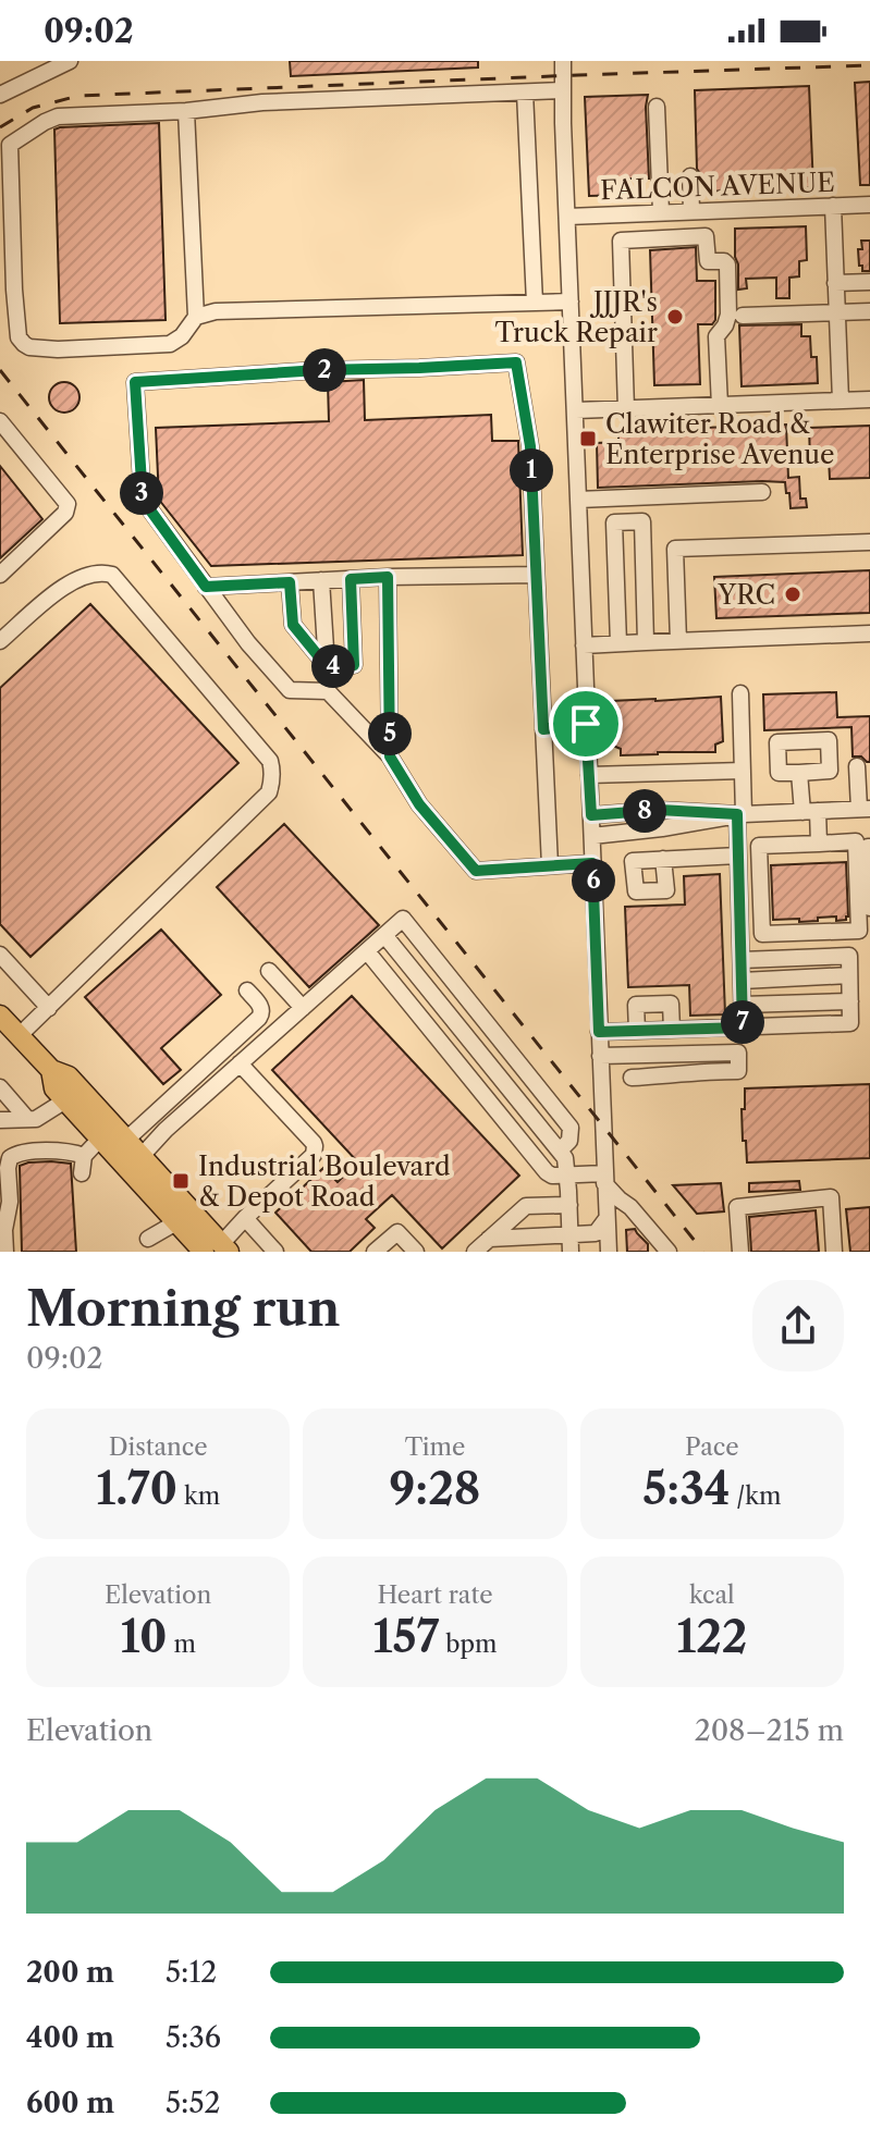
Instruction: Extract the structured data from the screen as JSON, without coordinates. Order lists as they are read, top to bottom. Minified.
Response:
{"streets":{"street":["FALCON AVENUE"]},"places":{"other":["JJJR's Truck Repair","YRC"],"transit":["Clawiter Road & Enterprise Avenue","Industrial Boulevard & Depot Road"]},"page":{"status":"09:02","pins":["2","1","3","4","5","8","6","7"],"heading":["Morning run","09:02"],"stats":[["Distance","1.70 km"],["Time","9:28"],["Pace","5:34 /km"],["Elevation","10 m"],["Heart rate","157 bpm"],["kcal","122"]],"chart":["Elevation","208–215 m"],"list":[{"name":"200 m","note":"5:12"},{"name":"400 m","note":"5:36"},{"name":"600 m","note":"5:52"}]}}
